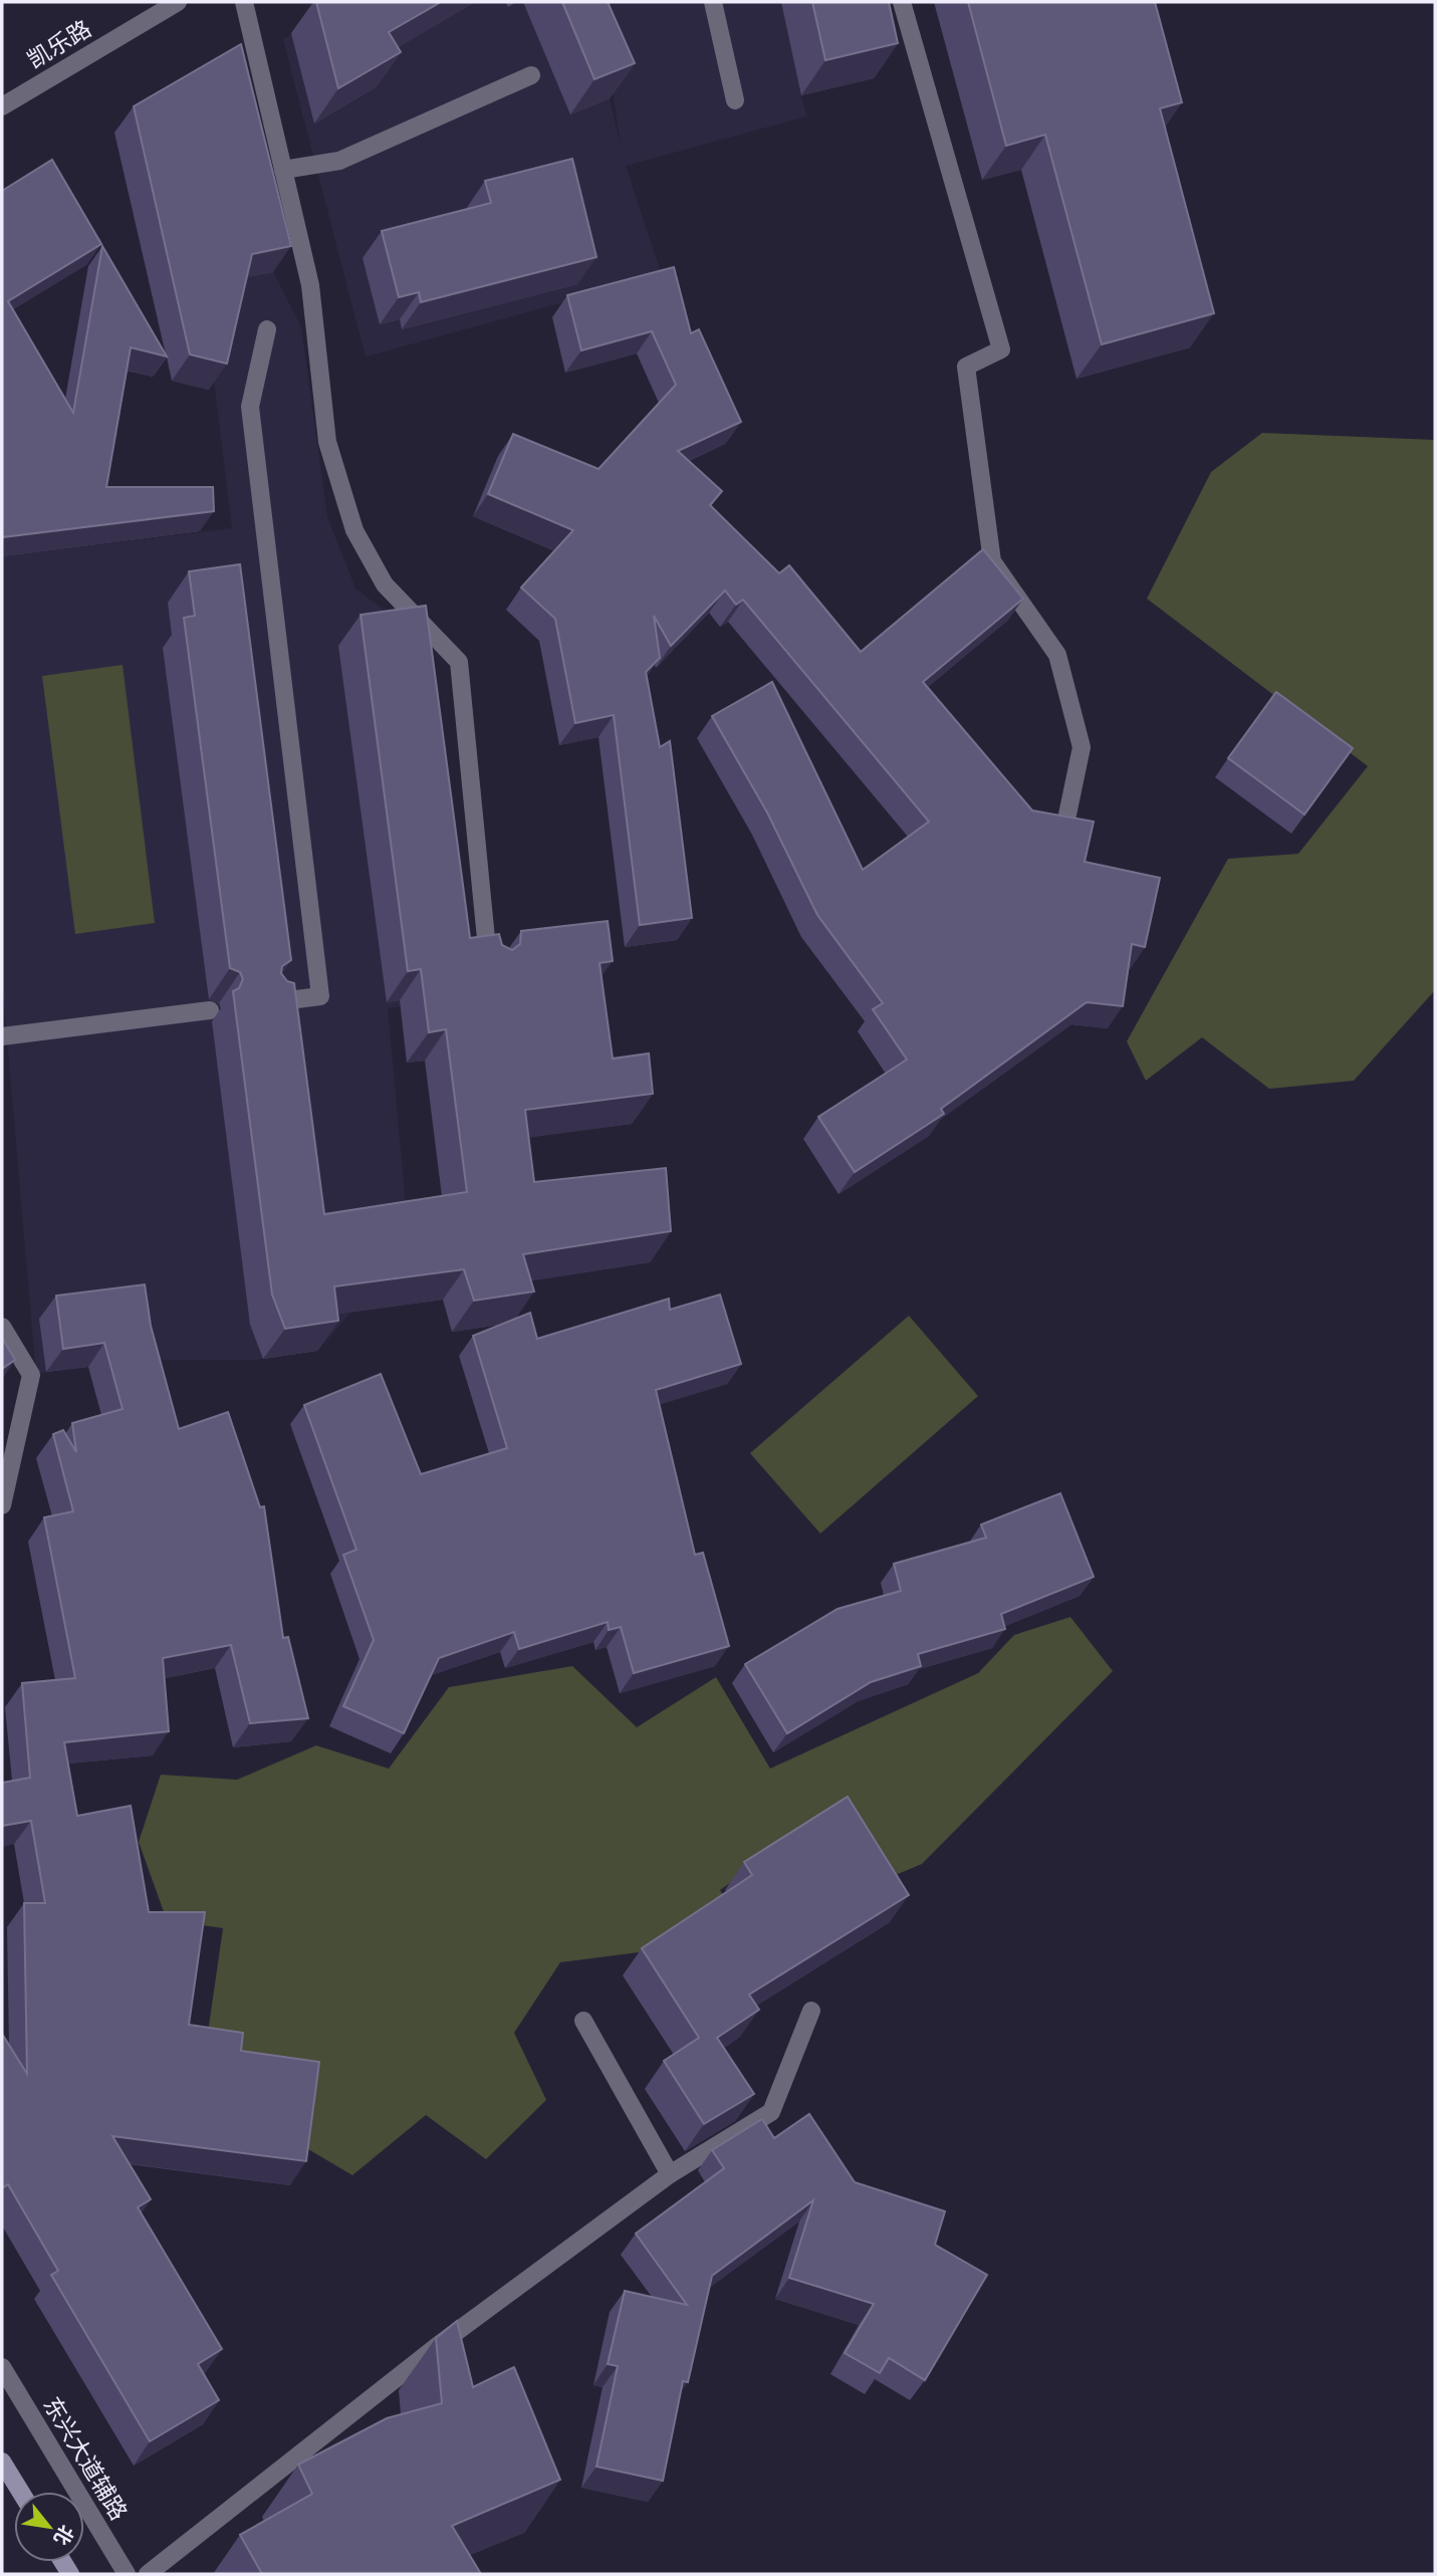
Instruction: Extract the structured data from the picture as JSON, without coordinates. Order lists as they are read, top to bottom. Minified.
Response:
{"streets":{"street":["凯乐路","东兴大道辅路"]},"north":"bottom right"}
